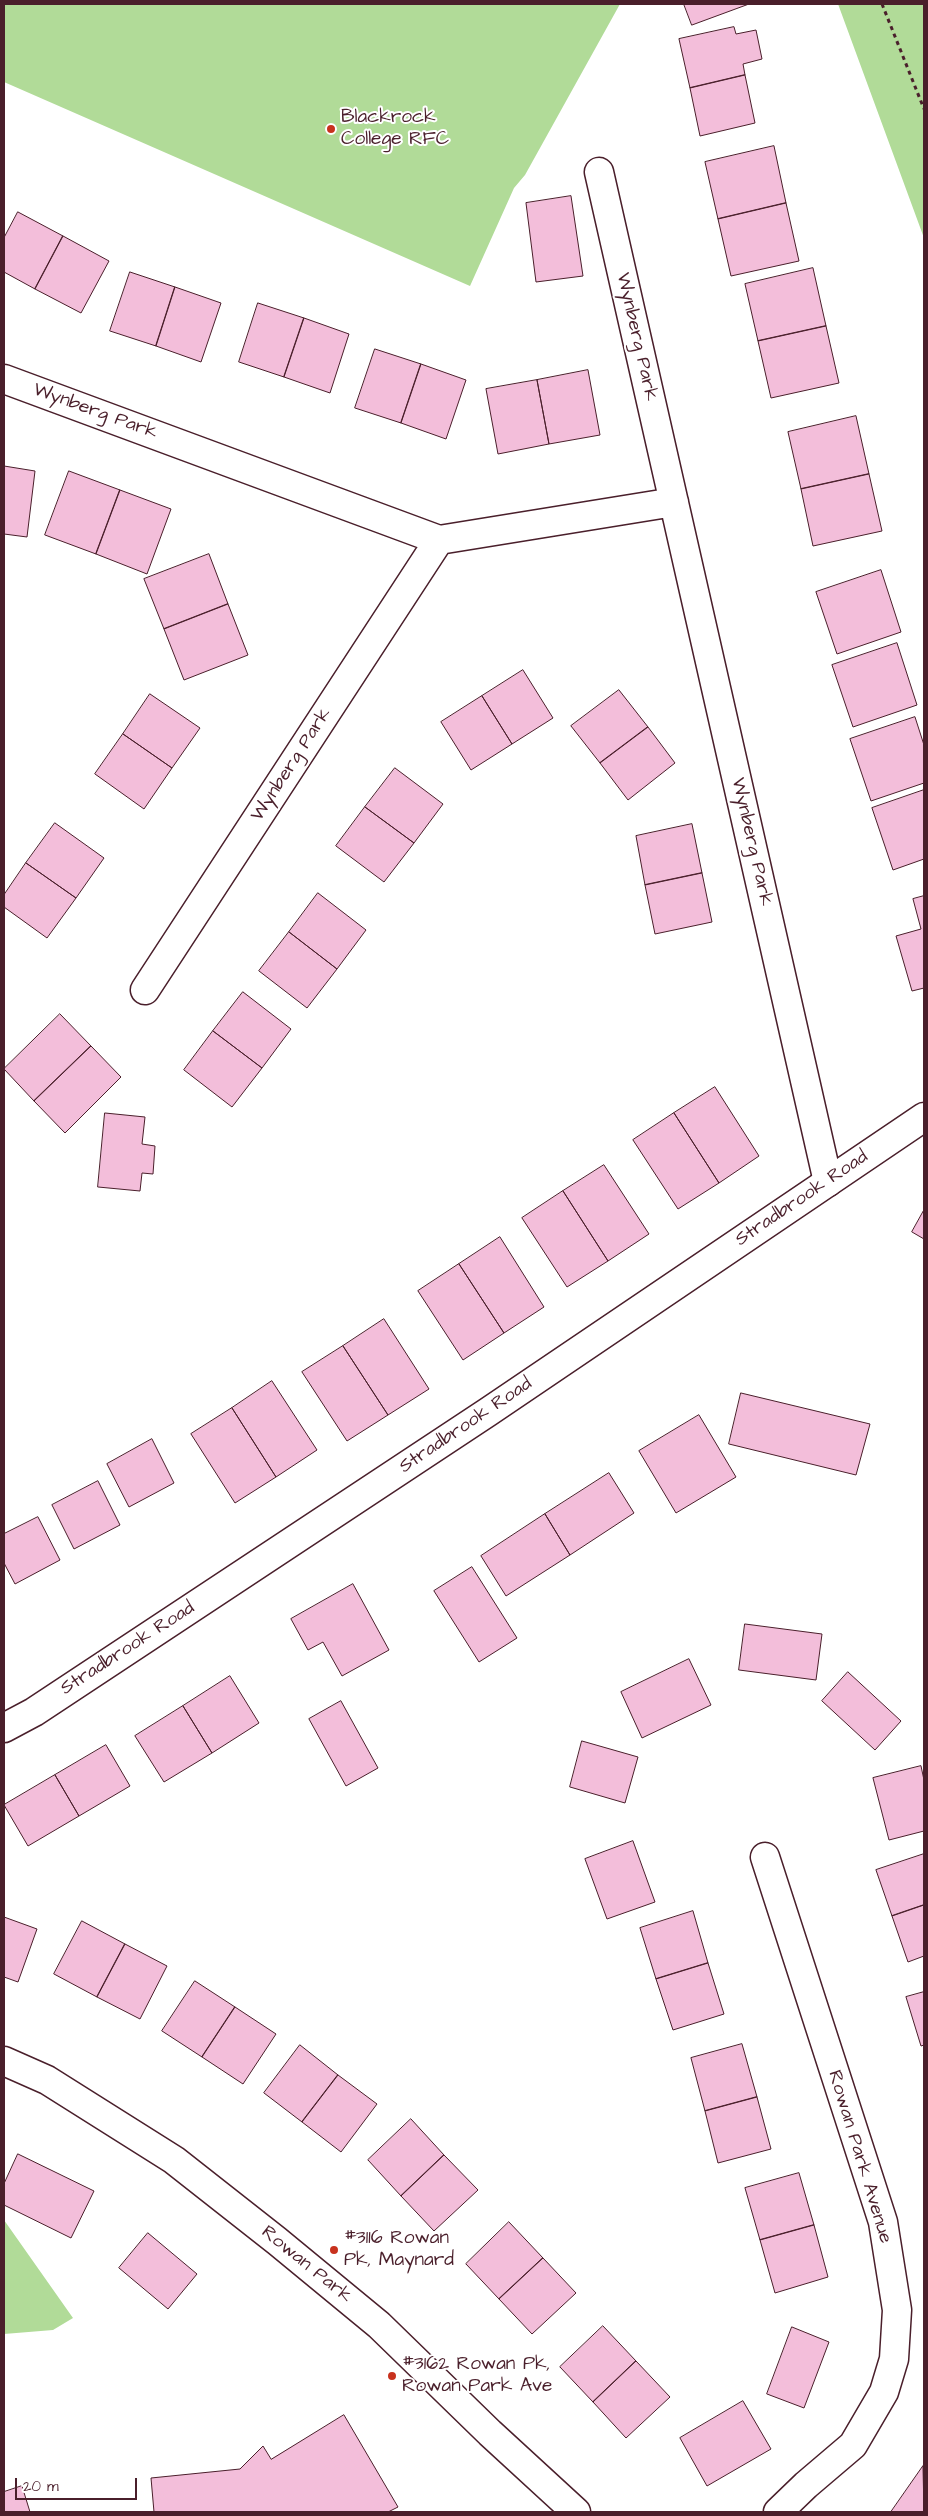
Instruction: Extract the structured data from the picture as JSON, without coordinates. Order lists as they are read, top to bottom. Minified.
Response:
{"streets":{"street":["Wynberg Park","Stradbrook Road","Rowan Park Avenue","Rowan Park"]},"crossings":[["Wynberg Park","Stradbrook Road"]],"places":["Blackrock College RFC","#3116 Rowan Pk, Maynard","#3162 Rowan Pk, Rowan Park Ave"],"scale_bar":"20 m"}
